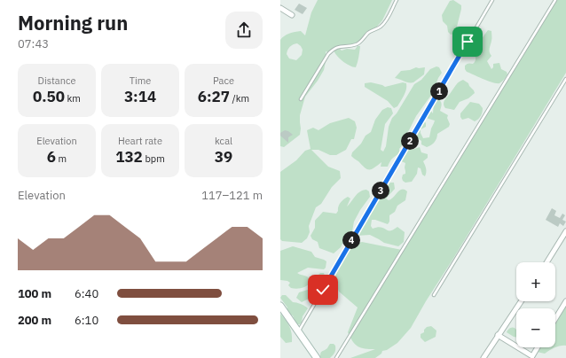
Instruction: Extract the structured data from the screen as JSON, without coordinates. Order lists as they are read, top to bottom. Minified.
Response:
{"page":{"heading":["Morning run","07:43"],"stats":[["Distance","0.50 km"],["Time","3:14"],["Pace","6:27 /km"],["Elevation","6 m"],["Heart rate","132 bpm"],["kcal","39"]],"pins":["1","2","3","4"],"chart":["Elevation","117–121 m"],"map_buttons":["+","−"],"list":[{"name":"100 m","note":"6:40"},{"name":"200 m","note":"6:10"}]}}
